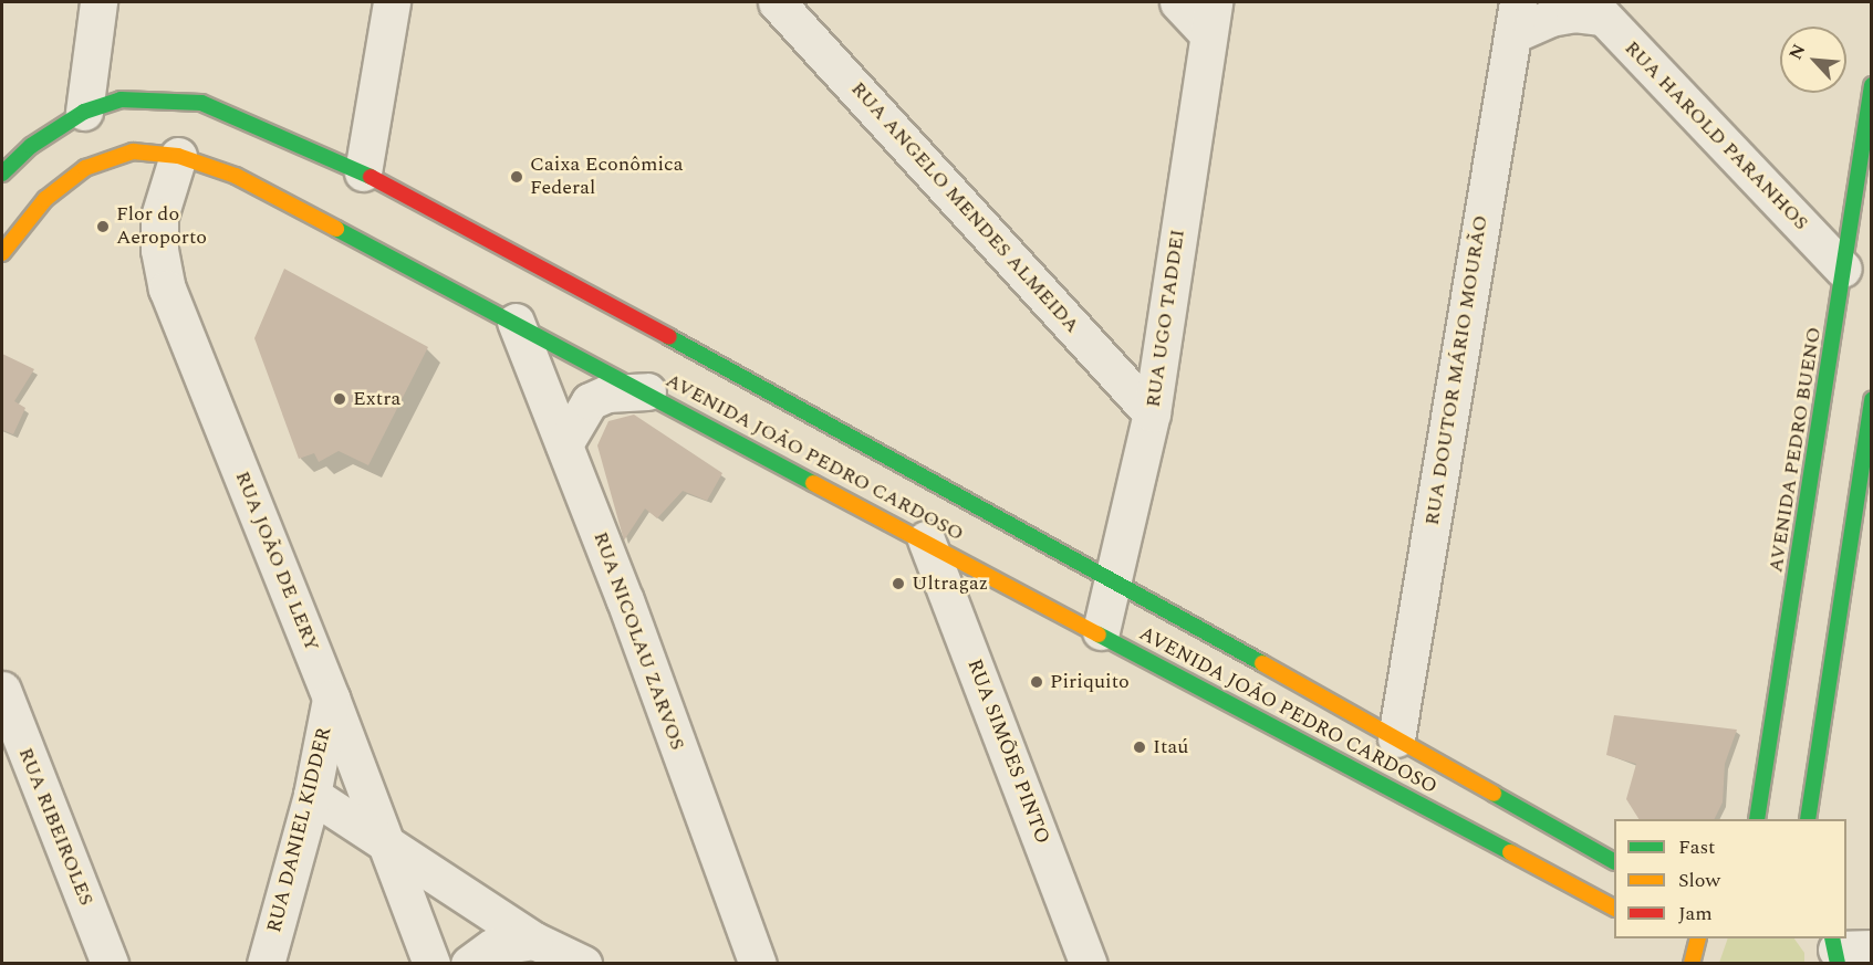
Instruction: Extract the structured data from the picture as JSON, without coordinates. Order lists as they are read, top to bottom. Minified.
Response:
{"streets":{"main road":["AVENIDA PEDRO BUENO","AVENIDA JOÃO PEDRO CARDOSO"],"street":["RUA HAROLD PARANHOS","RUA ANGELO MENDES ALMEIDA","RUA UGO TADDEI","RUA DOUTOR MÁRIO MOURÃO","RUA JOÃO DE LERY","RUA NICOLAU ZARVOS","RUA SIMÕES PINTO","RUA RIBEIROLES","RUA DANIEL KIDDER"]},"crossings":[["RUA HAROLD PARANHOS","AVENIDA PEDRO BUENO"],["RUA ANGELO MENDES ALMEIDA","RUA UGO TADDEI"],["RUA UGO TADDEI","AVENIDA JOÃO PEDRO CARDOSO"],["RUA DOUTOR MÁRIO MOURÃO","AVENIDA JOÃO PEDRO CARDOSO"],["AVENIDA JOÃO PEDRO CARDOSO","RUA JOÃO DE LERY"],["AVENIDA JOÃO PEDRO CARDOSO","RUA NICOLAU ZARVOS"],["AVENIDA JOÃO PEDRO CARDOSO","RUA SIMÕES PINTO"],["RUA JOÃO DE LERY","RUA DANIEL KIDDER"]],"places":["Caixa Econômica Federal","Flor do Aeroporto","Extra","Ultragaz","Piriquito","Itaú"],"legend":["Fast","Slow","Jam"],"north":"top left"}
